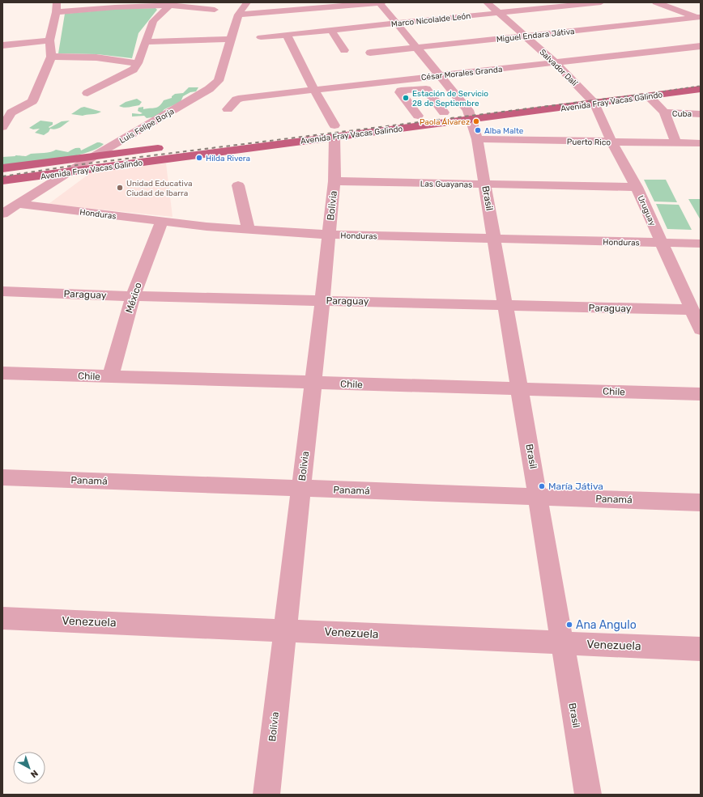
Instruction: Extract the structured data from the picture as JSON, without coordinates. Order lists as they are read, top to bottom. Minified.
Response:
{"streets":{"main road":["Avenida Fray Vacas Galindo"],"street":["Marco Nicolalde León","Miguel Endara Játiva","Salvador Dalí","César Morales Granda","Cuba","Luis Felipe Borja","Puerto Rico","Las Guayanas","Brasil","Bolivia","Uruguay","Honduras","Paraguay","México","Chile","Panamá","Venezuela"]},"crossings":[["Marco Nicolalde León","Salvador Dalí"],["Miguel Endara Játiva","Salvador Dalí"],["Salvador Dalí","César Morales Granda"],["Salvador Dalí","Avenida Fray Vacas Galindo"],["Salvador Dalí","Uruguay"],["Avenida Fray Vacas Galindo","Luis Felipe Borja"],["Avenida Fray Vacas Galindo","Brasil"],["Avenida Fray Vacas Galindo","Bolivia"],["Avenida Fray Vacas Galindo","Uruguay"],["Luis Felipe Borja","Honduras"],["Puerto Rico","Brasil"],["Puerto Rico","Uruguay"],["Las Guayanas","Brasil"],["Las Guayanas","Bolivia"],["Las Guayanas","Uruguay"],["Brasil","Honduras"],["Brasil","Paraguay"],["Brasil","Chile"],["Brasil","Panamá"],["Brasil","Venezuela"],["Bolivia","Honduras"],["Bolivia","Paraguay"],["Bolivia","Chile"],["Bolivia","Panamá"],["Bolivia","Venezuela"],["Uruguay","Honduras"],["Uruguay","Paraguay"],["Honduras","México"],["Paraguay","México"],["México","Chile"]],"places":["Estación de Servicio 28 de Septiembre","Paola Álvarez","Alba Malte","Hilda Rivera","Unidad Educativa Ciudad de Ibarra","María Játiva","Ana Angulo"],"north":"bottom right"}
